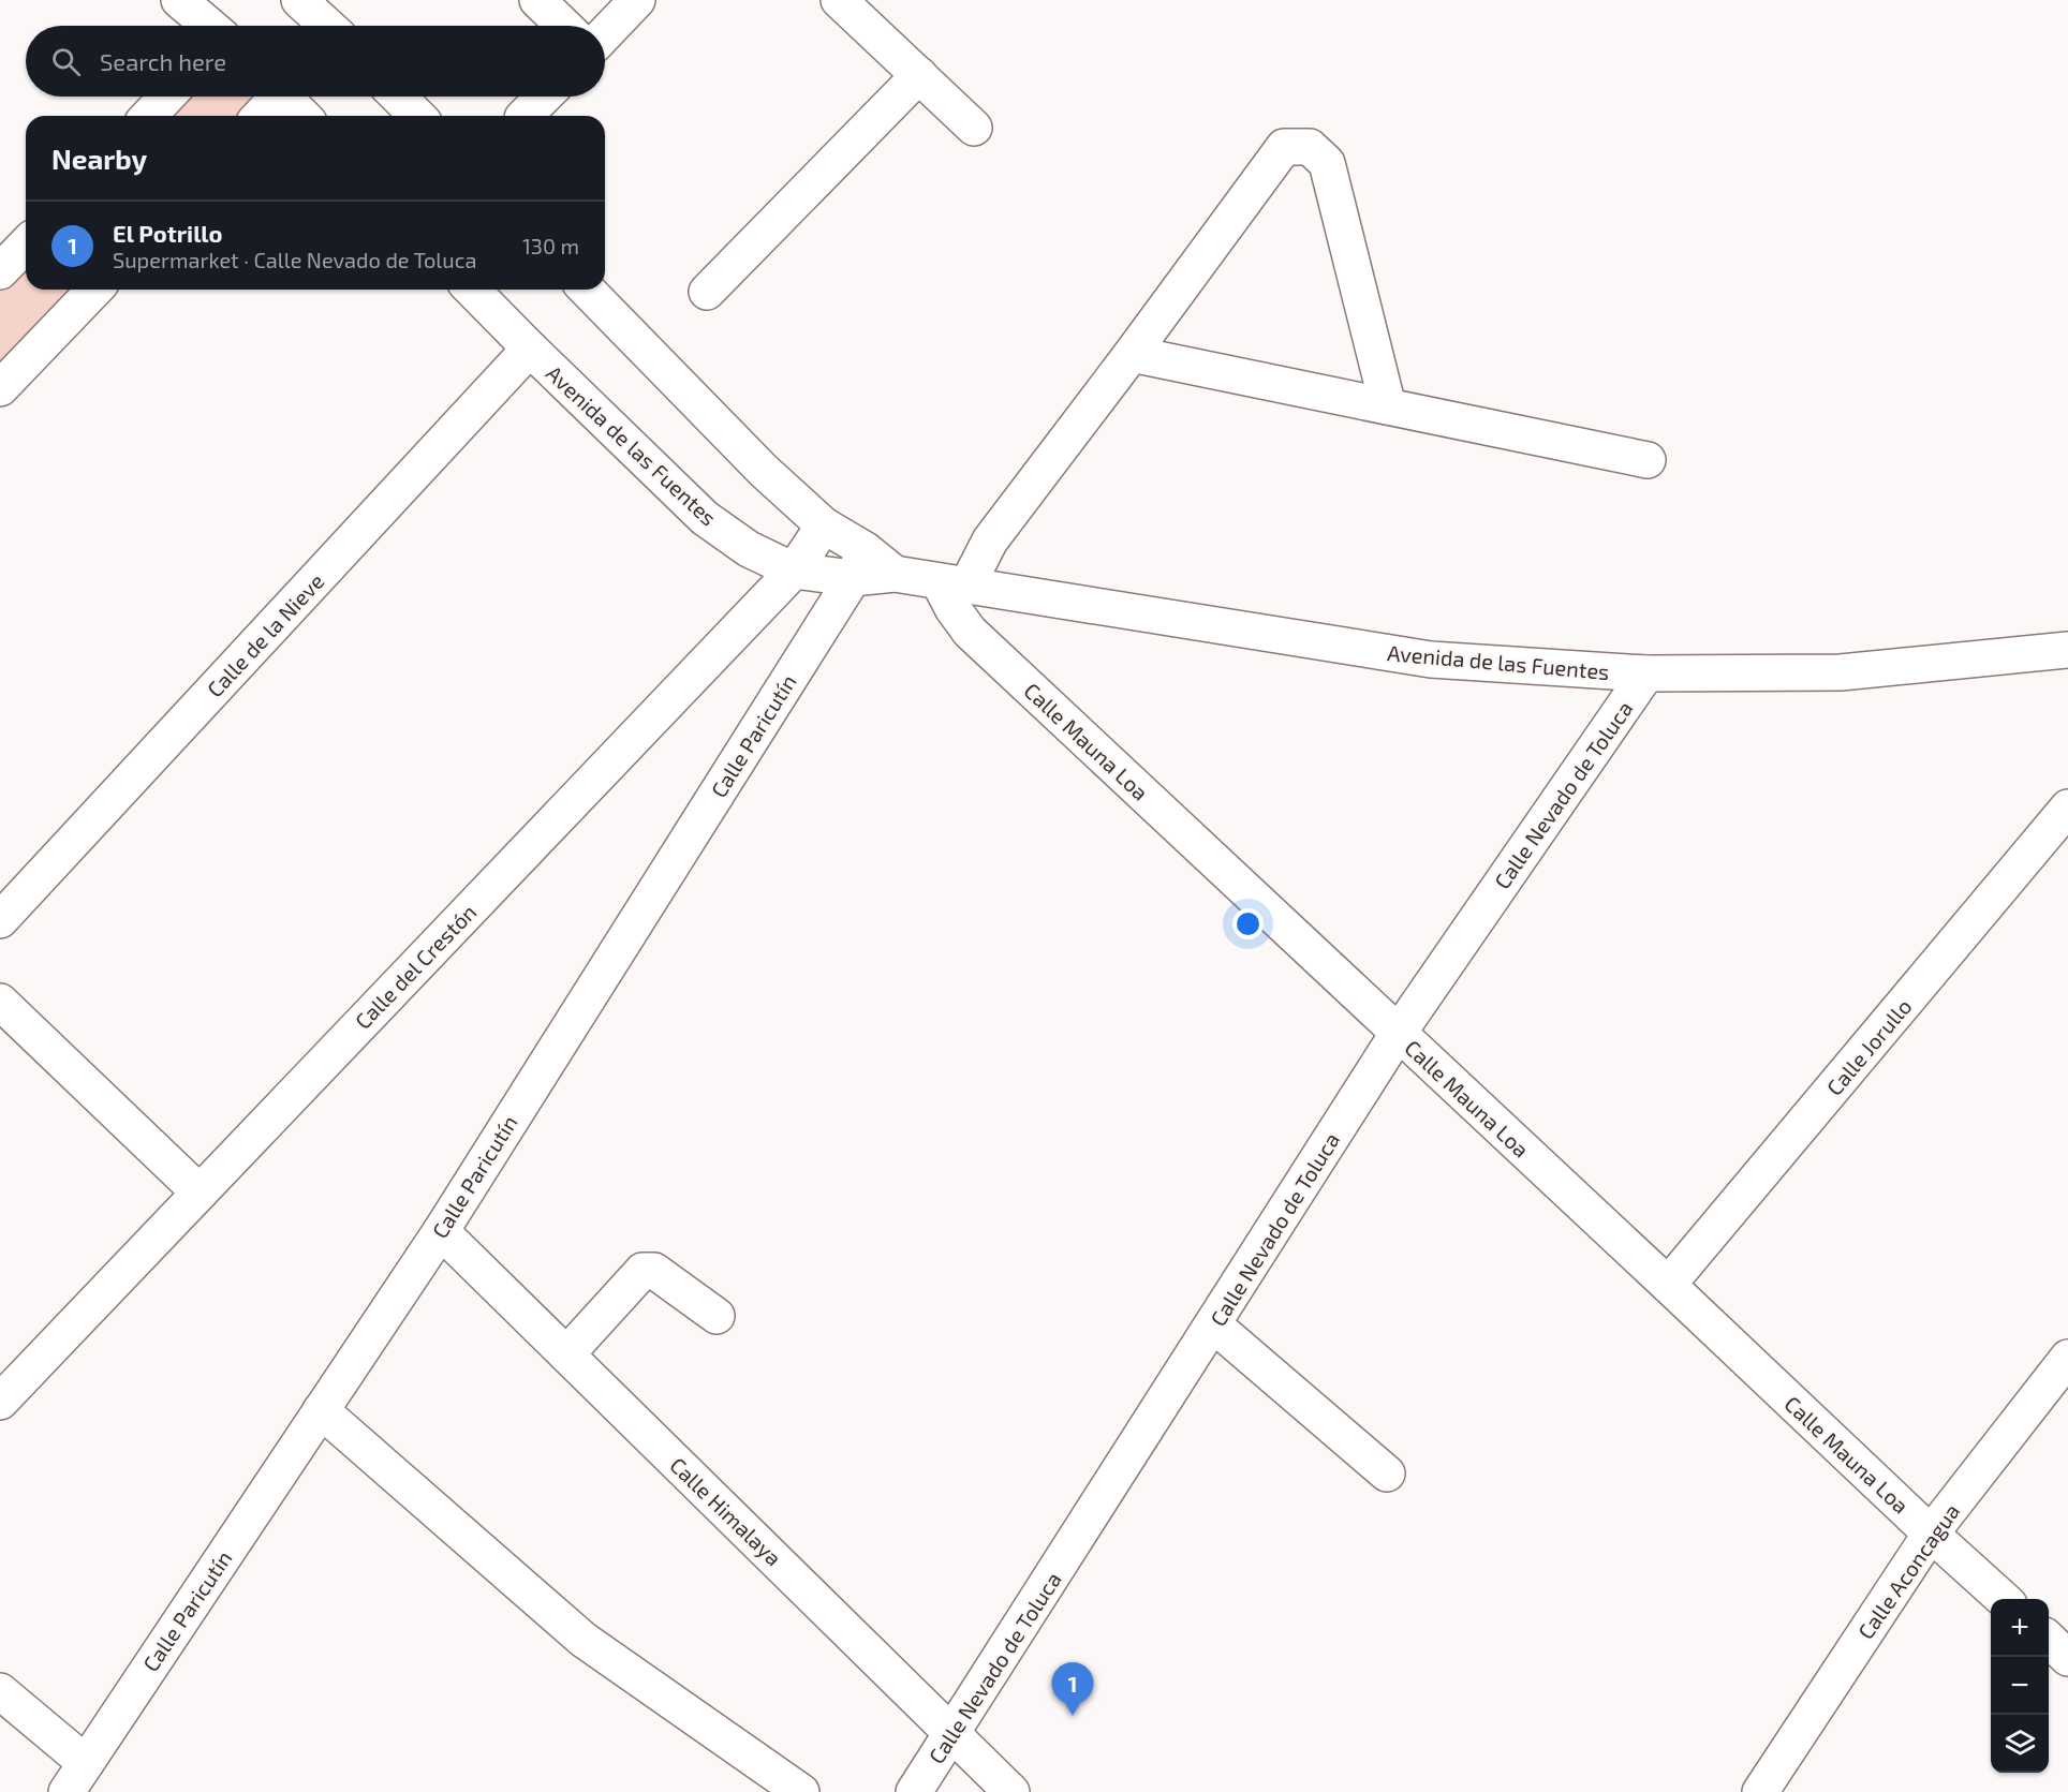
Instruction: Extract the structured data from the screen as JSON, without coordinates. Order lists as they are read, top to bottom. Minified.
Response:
{"streets":{"street":["Avenida de las Fuentes","Calle de la Nieve","Calle Paricutín","Calle Mauna Loa","Calle Nevado de Toluca","Calle del Crestón","Calle Jorullo","Calle Himalaya","Calle Aconcagua"]},"crossings":[["Avenida de las Fuentes","Calle de la Nieve"],["Avenida de las Fuentes","Calle Paricutín"],["Avenida de las Fuentes","Calle Mauna Loa"],["Avenida de las Fuentes","Calle Nevado de Toluca"],["Avenida de las Fuentes","Calle del Crestón"],["Calle Paricutín","Calle Himalaya"],["Calle Mauna Loa","Calle Nevado de Toluca"],["Calle Mauna Loa","Calle Jorullo"],["Calle Mauna Loa","Calle Aconcagua"],["Calle Nevado de Toluca","Calle Himalaya"]],"page":{"search":"Search here","heading":"Nearby","list":[{"mark":"1","name":"El Potrillo","note":"Supermarket · Calle Nevado de Toluca","value":"130 m"}],"map_buttons":["+","−"],"pins":"1"}}
